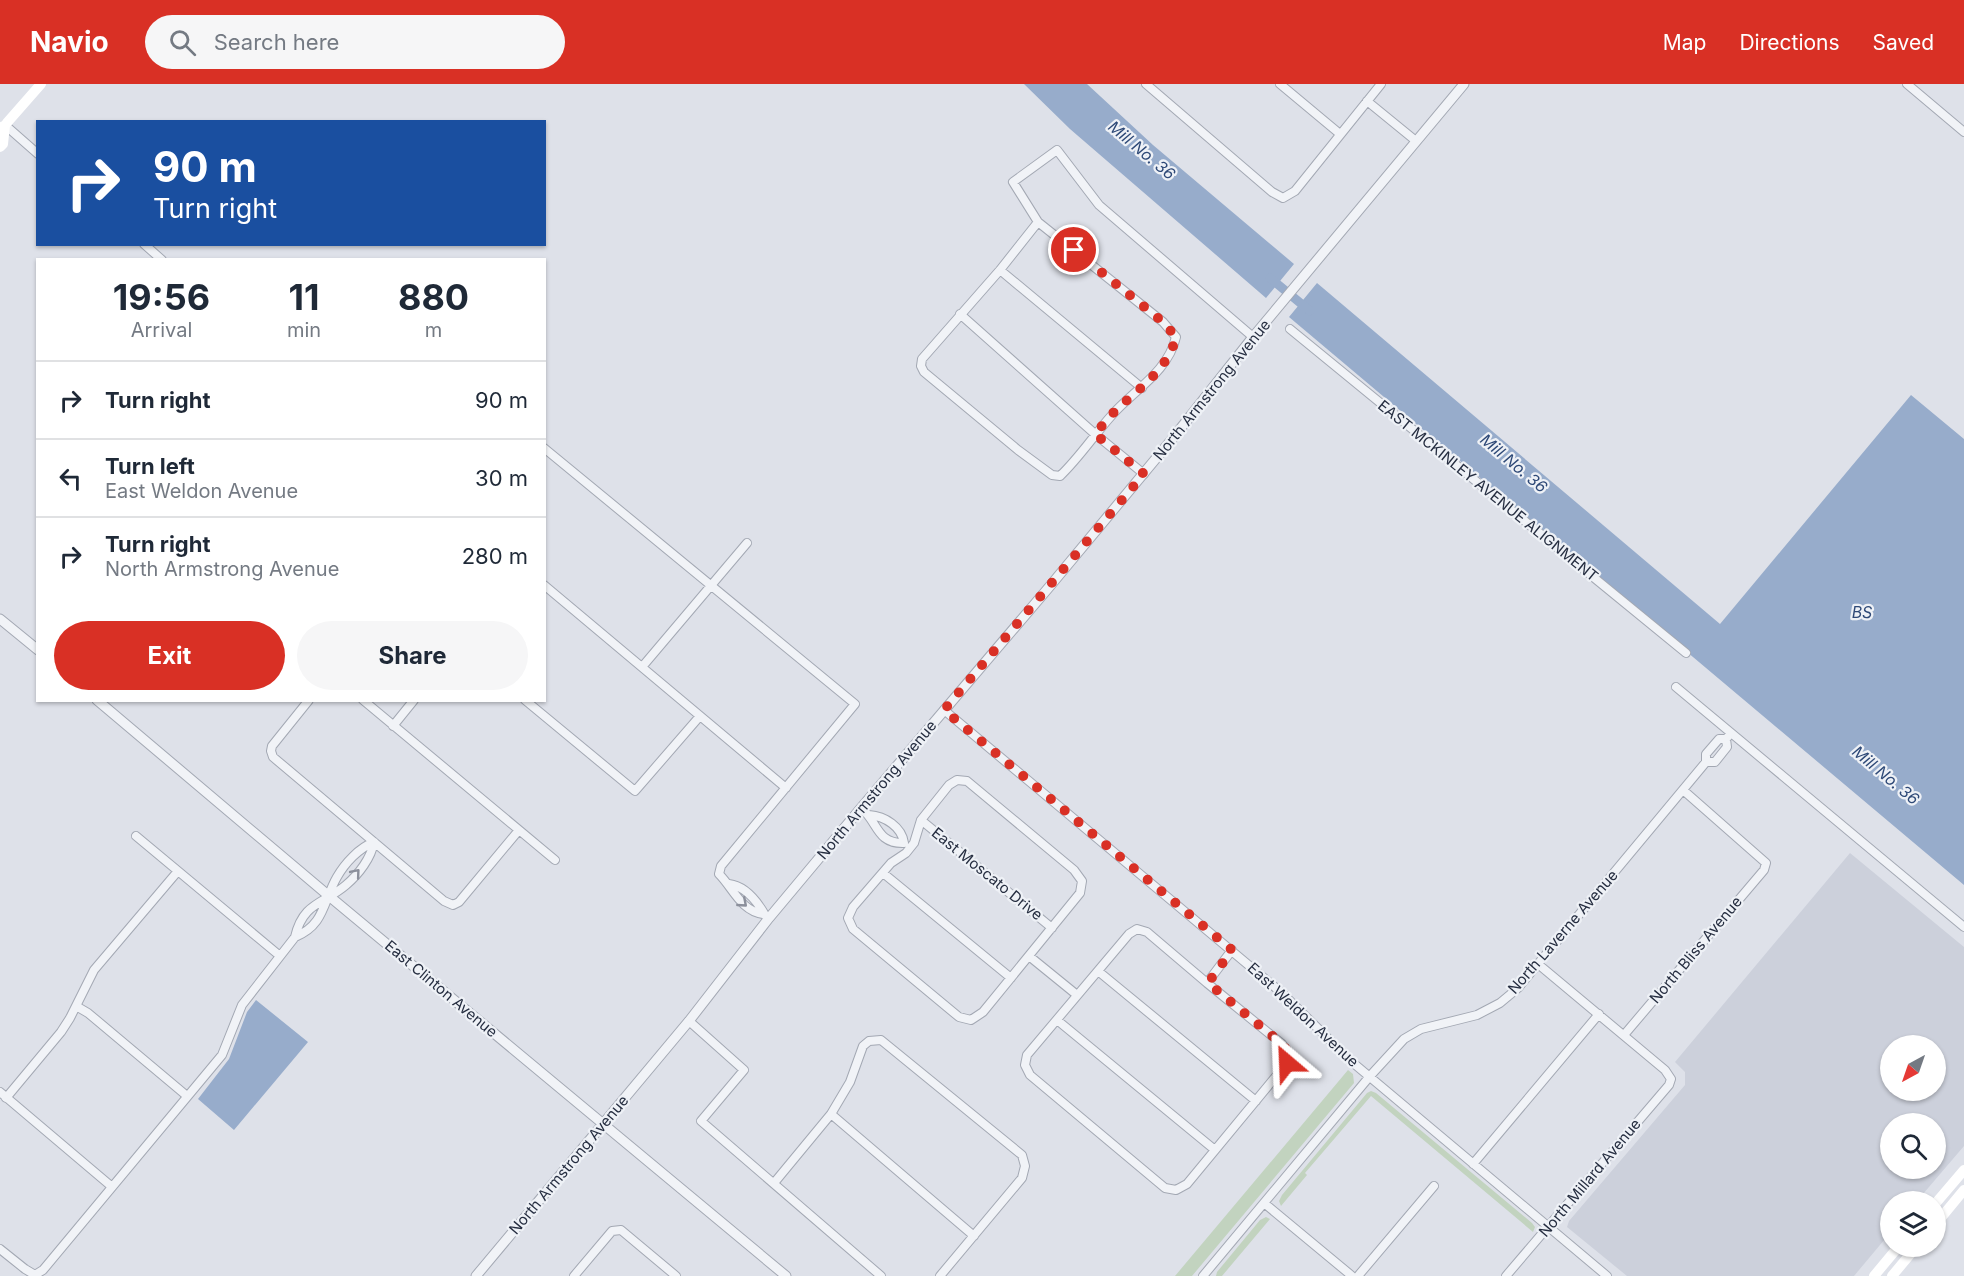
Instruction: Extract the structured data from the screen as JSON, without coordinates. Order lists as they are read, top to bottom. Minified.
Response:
{"streets":{"street":["North Armstrong Avenue","EAST MCKINLEY AVENUE ALIGNMENT","East Moscato Drive","North Laverne Avenue","North Bliss Avenue","East Clinton Avenue","East Weldon Avenue","North Millard Avenue"]},"crossings":[["North Armstrong Avenue","East Clinton Avenue"],["North Armstrong Avenue","East Weldon Avenue"],["North Laverne Avenue","North Bliss Avenue"],["North Laverne Avenue","East Weldon Avenue"],["North Bliss Avenue","North Millard Avenue"],["East Weldon Avenue","North Millard Avenue"]],"water":["Mill No. 36","BS"],"north":"bottom left","page":{"header":"Navio","search":"Search here","nav":["Map","Directions","Saved"],"turn":["90 m","Turn right"],"eta":["19:56","Arrival","11","min","880","m"],"list":[{"name":"Turn right","value":"90 m"},{"name":"Turn left","note":"East Weldon Avenue","value":"30 m"},{"name":"Turn right","note":"North Armstrong Avenue","value":"280 m"}],"buttons":["Exit","Share"]}}
